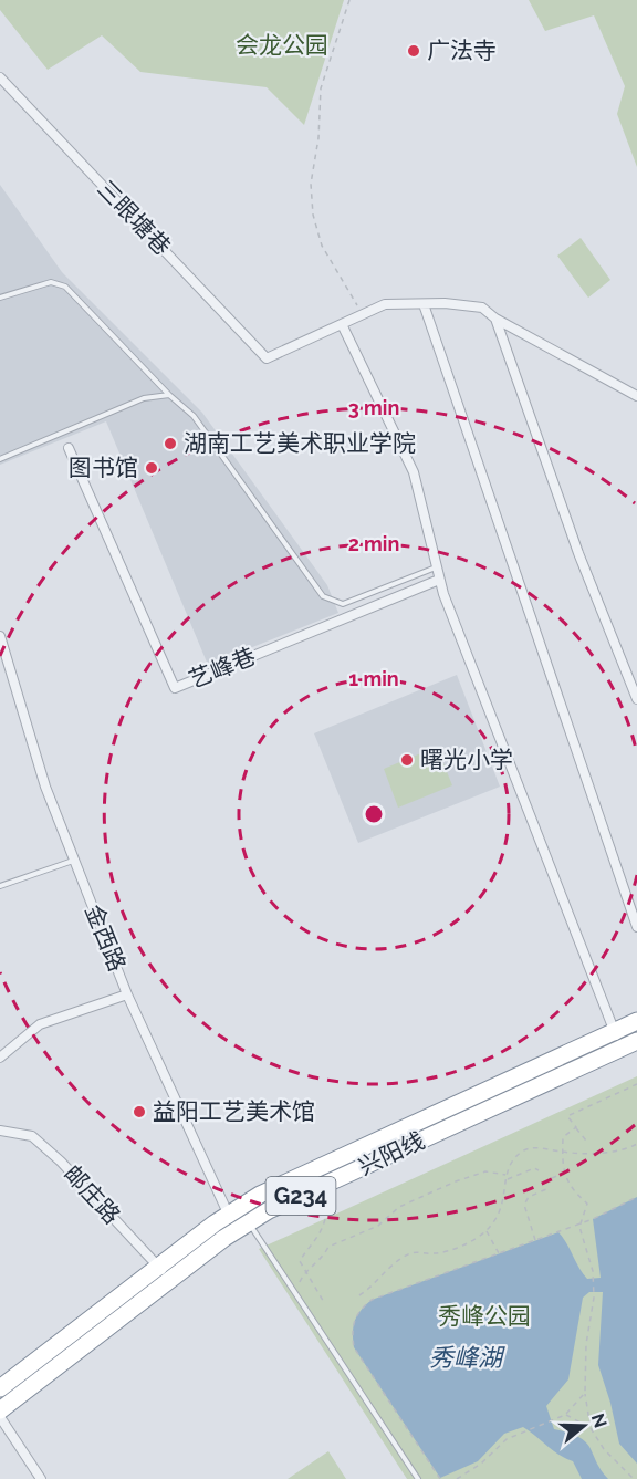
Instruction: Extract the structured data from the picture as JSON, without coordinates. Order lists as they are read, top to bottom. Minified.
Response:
{"streets":{"highway":["兴阳线","G234"],"street":["三眼塘巷","艺峰巷","金西路","邮庄路"]},"crossings":[["金西路","兴阳线"],["兴阳线","邮庄路"]],"water":["秀峰湖"],"parks":["会龙公园","秀峰公园"],"places":["广法寺","湖南工艺美术职业学院","图书馆","曙光小学","益阳工艺美术馆"],"north":"right","rings":["3 min","2 min","1 min"]}
